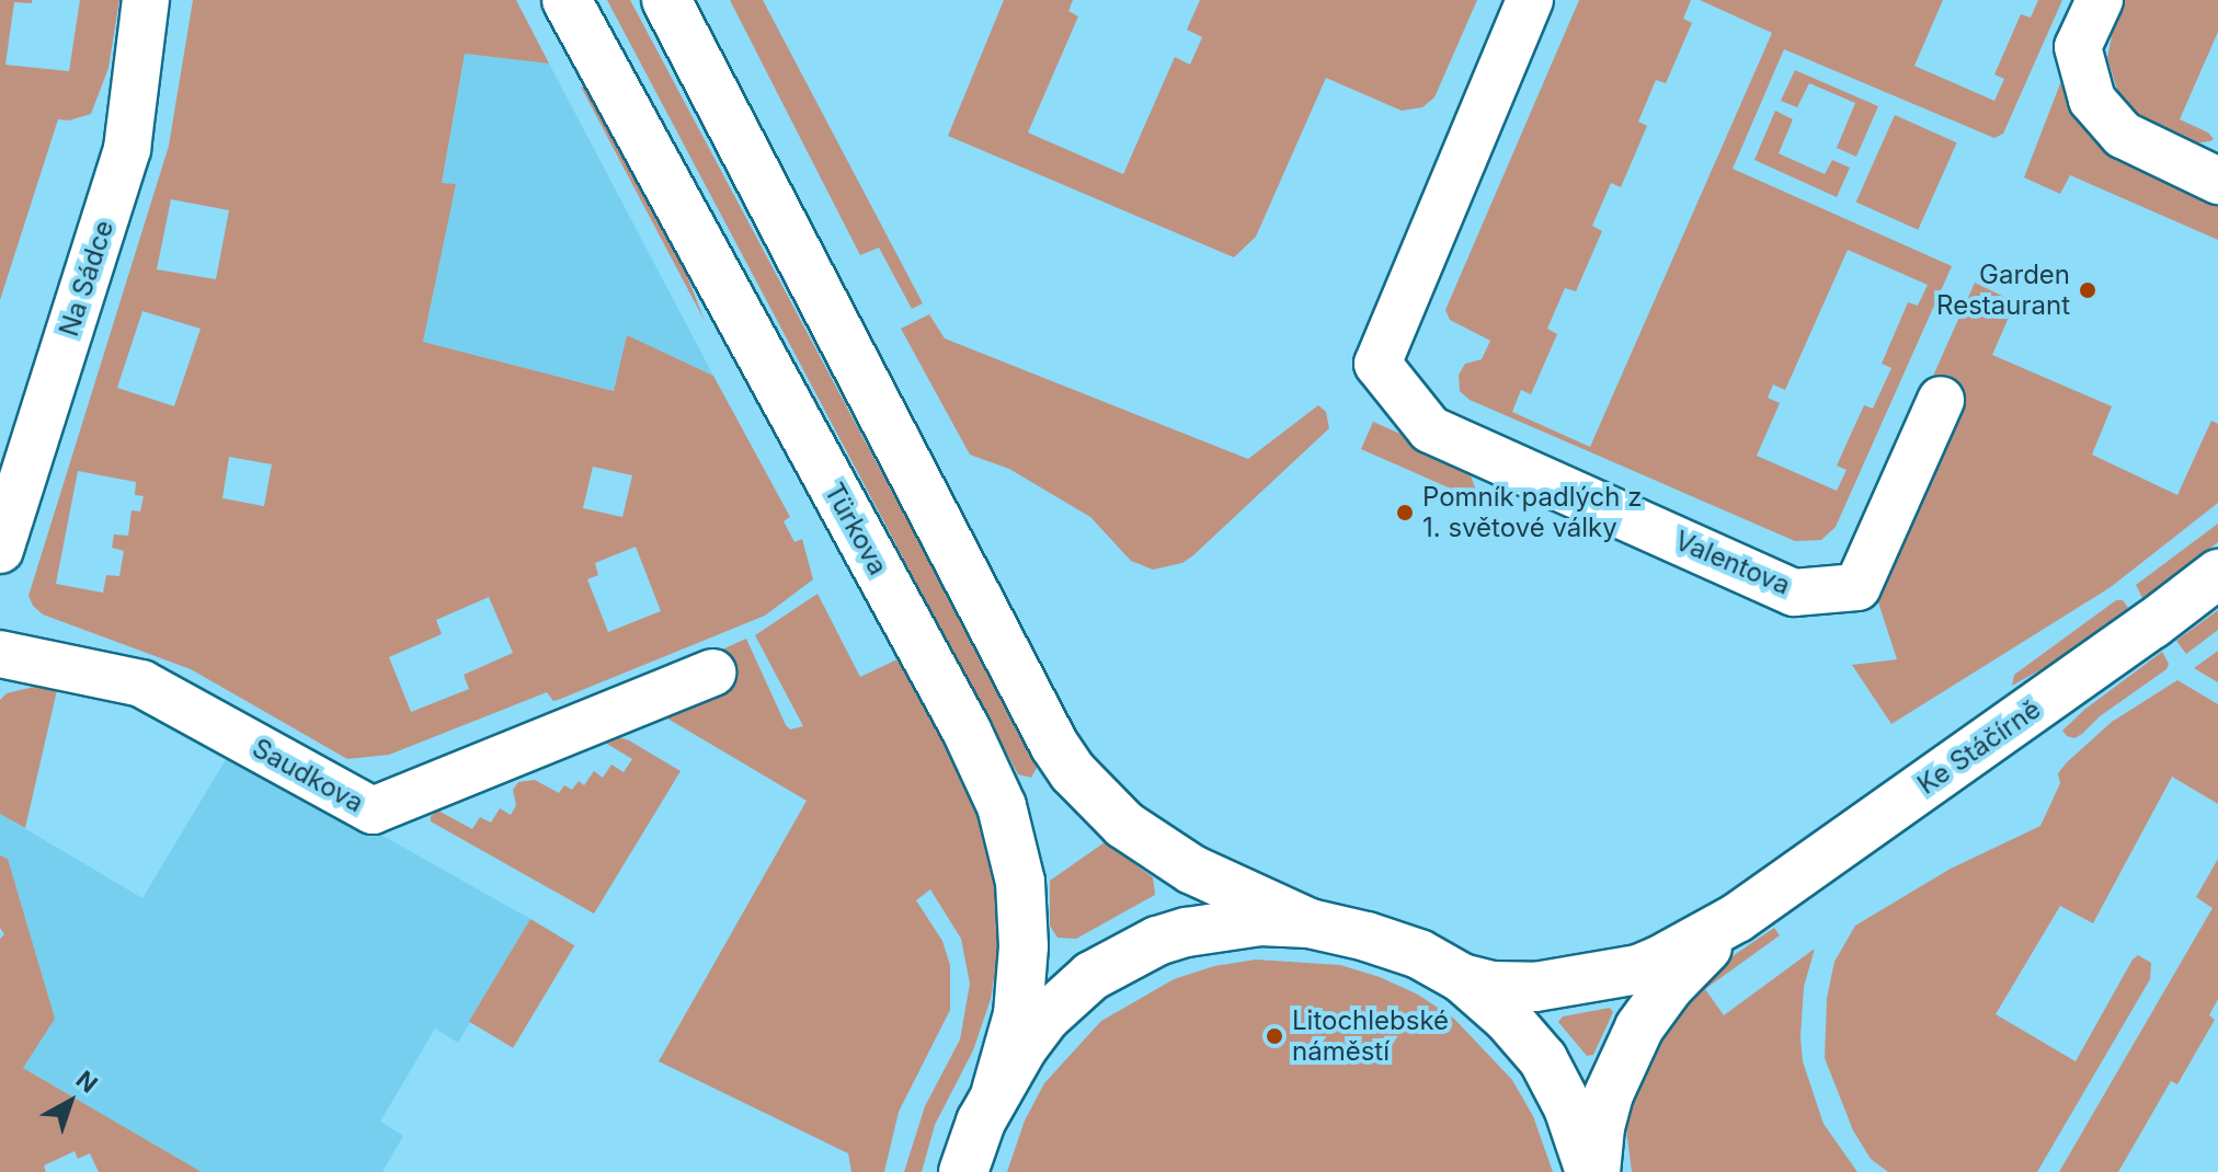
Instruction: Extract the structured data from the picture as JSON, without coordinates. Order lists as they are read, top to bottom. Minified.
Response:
{"streets":{"main road":["Türkova","Ke Stáčírně"],"street":["Na Sádce","Valentova","Saudkova"]},"places":["Garden Restaurant","Pomník padlých z 1. světové války","Litochlebské náměstí"],"north":"top right"}
